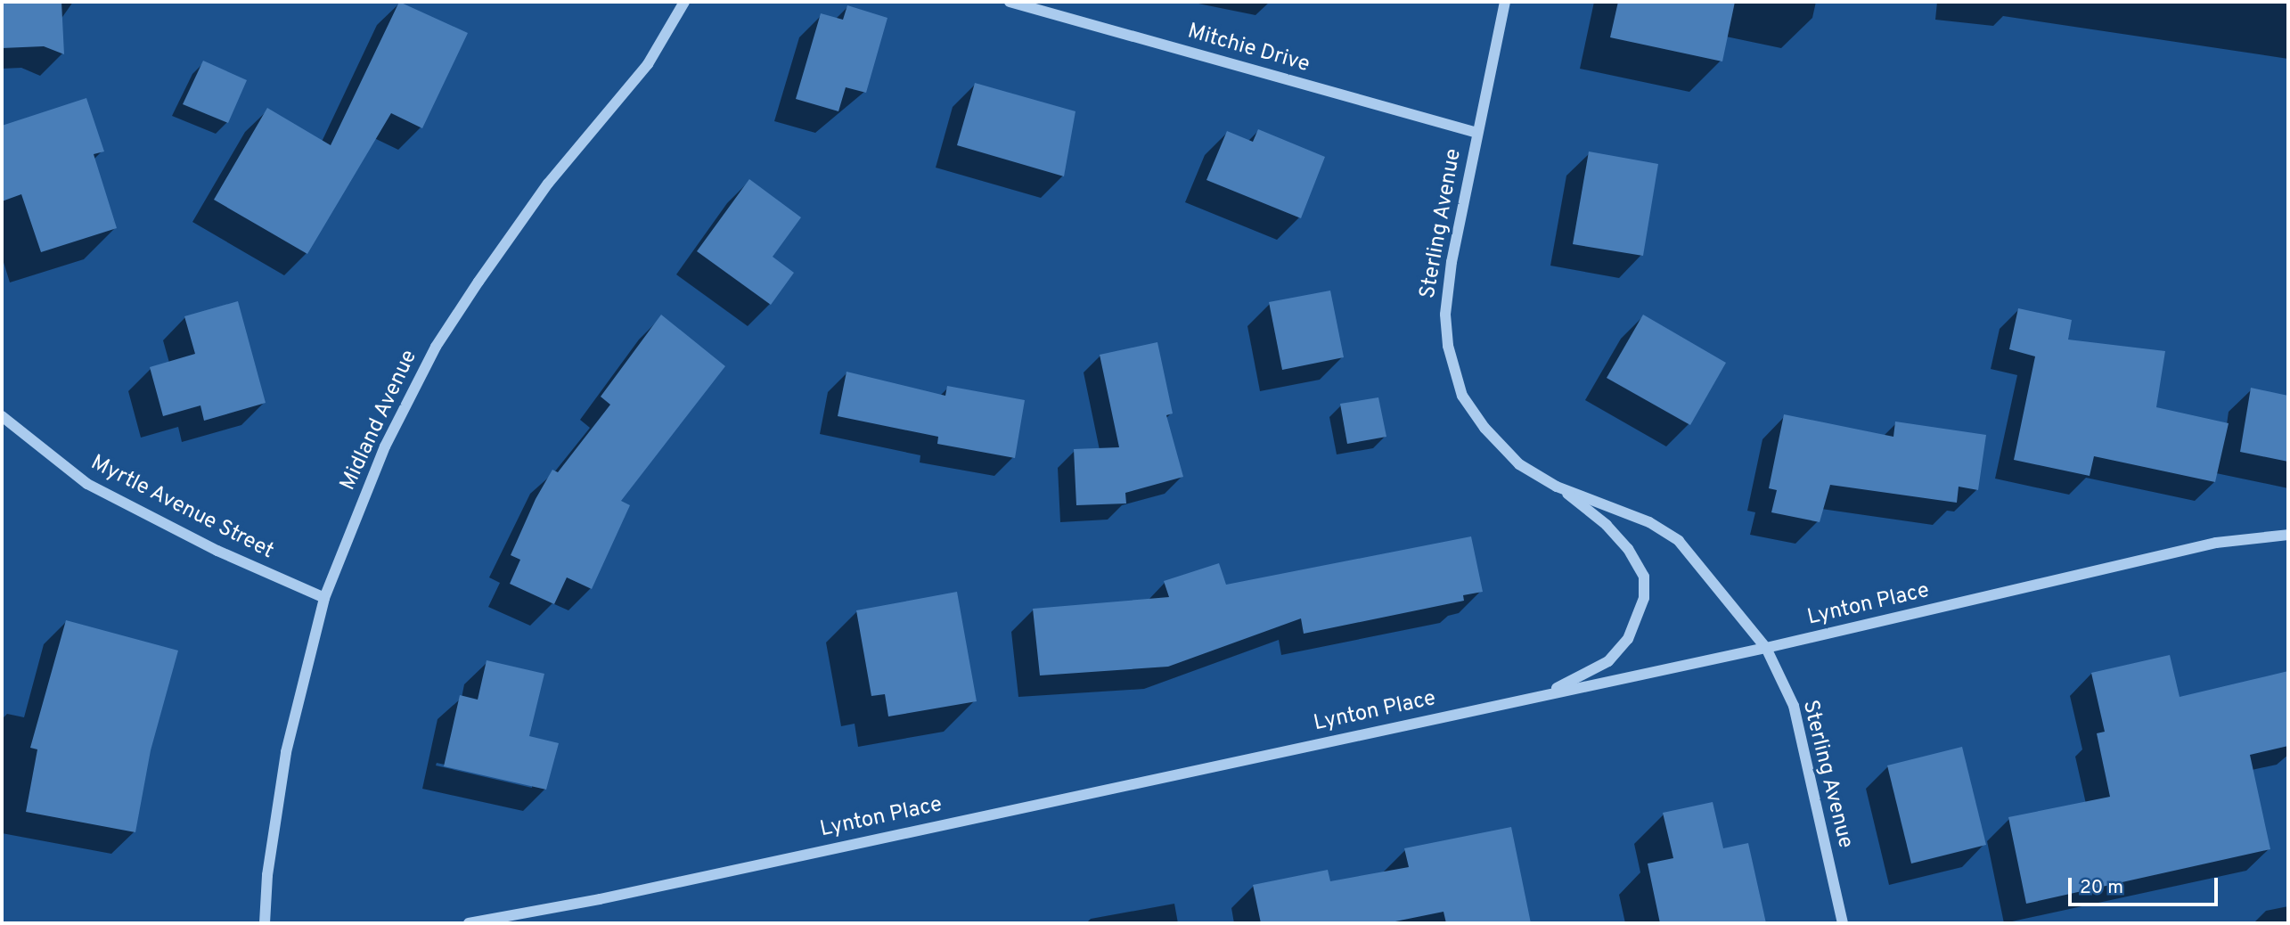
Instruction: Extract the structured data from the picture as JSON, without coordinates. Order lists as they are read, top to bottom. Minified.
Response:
{"streets":{"street":["Mitchie Drive","Sterling Avenue","Midland Avenue","Myrtle Avenue Street","Lynton Place"]},"crossings":[["Mitchie Drive","Sterling Avenue"],["Sterling Avenue","Lynton Place"],["Midland Avenue","Myrtle Avenue Street"]],"scale_bar":"20 m"}
